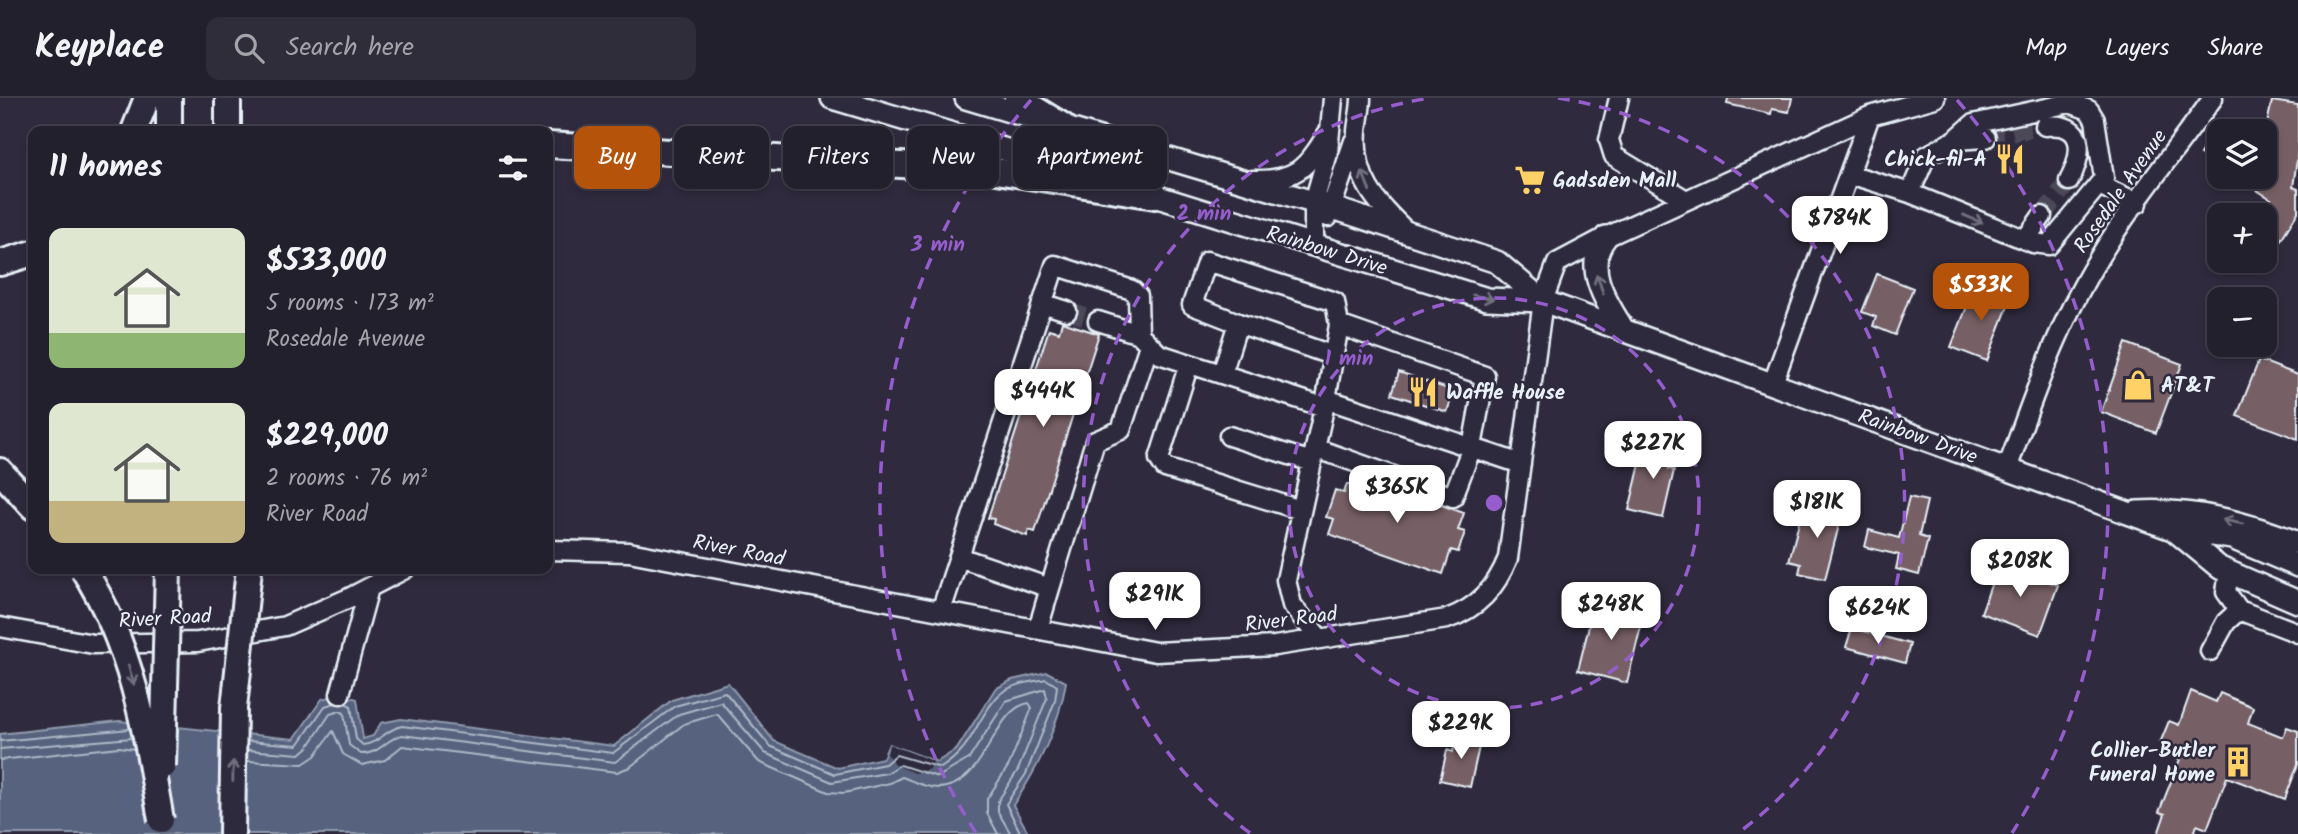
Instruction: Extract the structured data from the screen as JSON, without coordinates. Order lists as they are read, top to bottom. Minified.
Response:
{"streets":{"main road":["Rainbow Drive"],"street":["Rosedale Avenue","River Road"]},"crossings":[["Rosedale Avenue","Rainbow Drive"],["Rainbow Drive","River Road"]],"places":{"restaurant":["Chick-fil-A","Waffle House"],"supermarket":["Gadsden Mall"],"shop":["AT&T"],"building":["Collier-Butler Funeral Home"]},"page":{"header":"Keyplace","search":"Search here","nav":["Map","Layers","Share"],"map_buttons":["+","−"],"chip":["Buy","Rent","Filters","New","Apartment"],"heading":"11 homes","price":["$784K","$533K","$444K","$227K","$365K","$181K","$208K","$291K","$248K","$624K","$229K"],"list":[{"name":"$533,000","note":"5 rooms · 173 m² · Rosedale Avenue"},{"name":"$229,000","note":"2 rooms · 76 m² · River Road"}]},"rings":["2 min","3 min","1 min"]}
